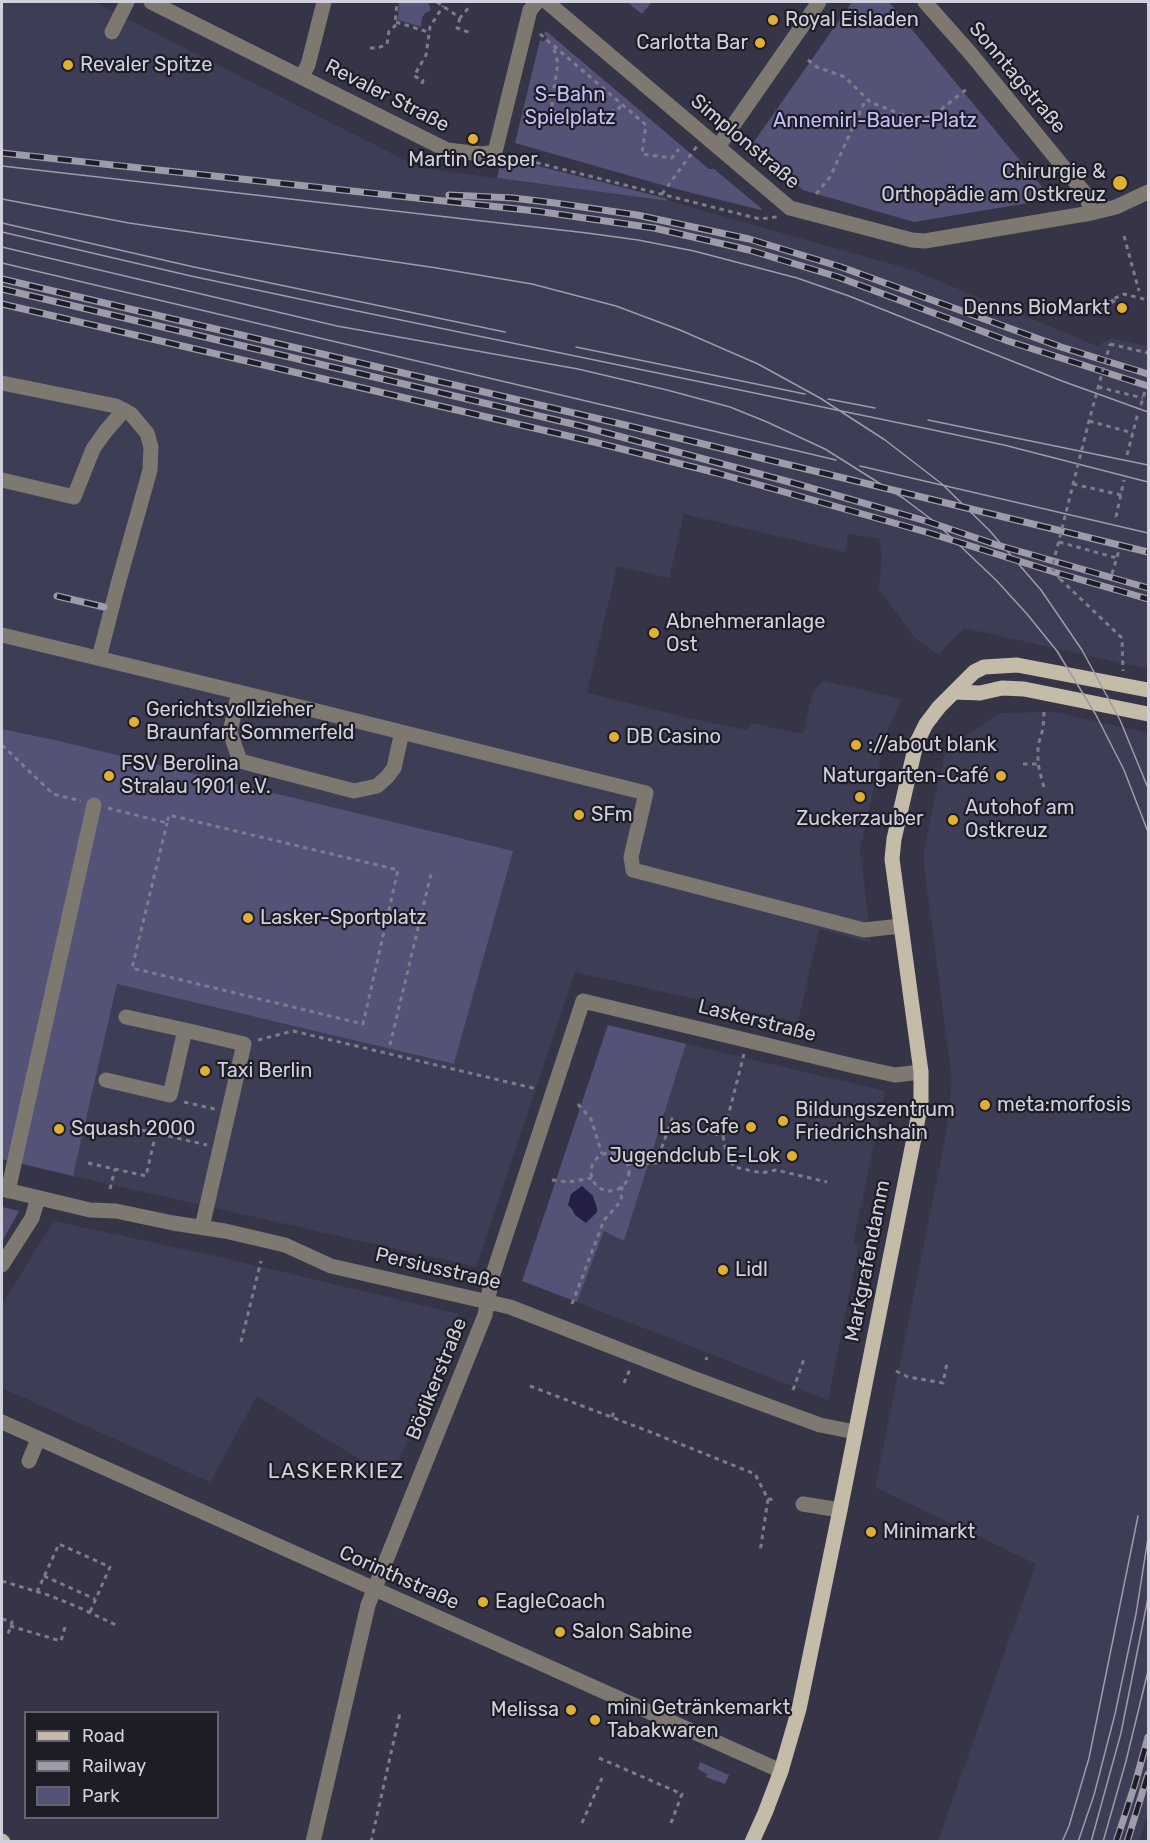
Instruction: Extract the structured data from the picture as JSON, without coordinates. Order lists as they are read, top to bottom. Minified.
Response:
{"streets":{"main road":["Markgrafendamm"],"street":["Sonntagstraße","Revaler Straße","Simplonstraße","Laskerstraße","Persiusstraße","Bödikerstraße","Corinthstraße"]},"crossings":[["Sonntagstraße","Simplonstraße"],["Laskerstraße","Markgrafendamm"],["Laskerstraße","Bödikerstraße"],["Markgrafendamm","Persiusstraße"],["Markgrafendamm","Corinthstraße"],["Persiusstraße","Bödikerstraße"],["Bödikerstraße","Corinthstraße"]],"districts":["LASKERKIEZ"],"parks":["S-Bahn Spielplatz","Annemirl-Bauer-Platz"],"places":["Royal Eisladen","Carlotta Bar","Revaler Spitze","Martin Casper","Chirurgie & Orthopädie am Ostkreuz","Denns BioMarkt","Abnehmeranlage Ost","Gerichtsvollzieher Braunfart Sommerfeld","DB Casino","://about blank","FSV Berolina Stralau 1901 e.V.","Naturgarten-Café","Zuckerzauber","SFm","Autohof am Ostkreuz","Lasker-Sportplatz","Taxi Berlin","meta:morfosis","Bildungszentrum Friedrichshain","Las Cafe","Squash 2000","Jugendclub E-Lok","Lidl","Minimarkt","EagleCoach","Salon Sabine","Melissa","mini Getränkemarkt Tabakwaren"],"legend":["Road","Railway","Park"]}
